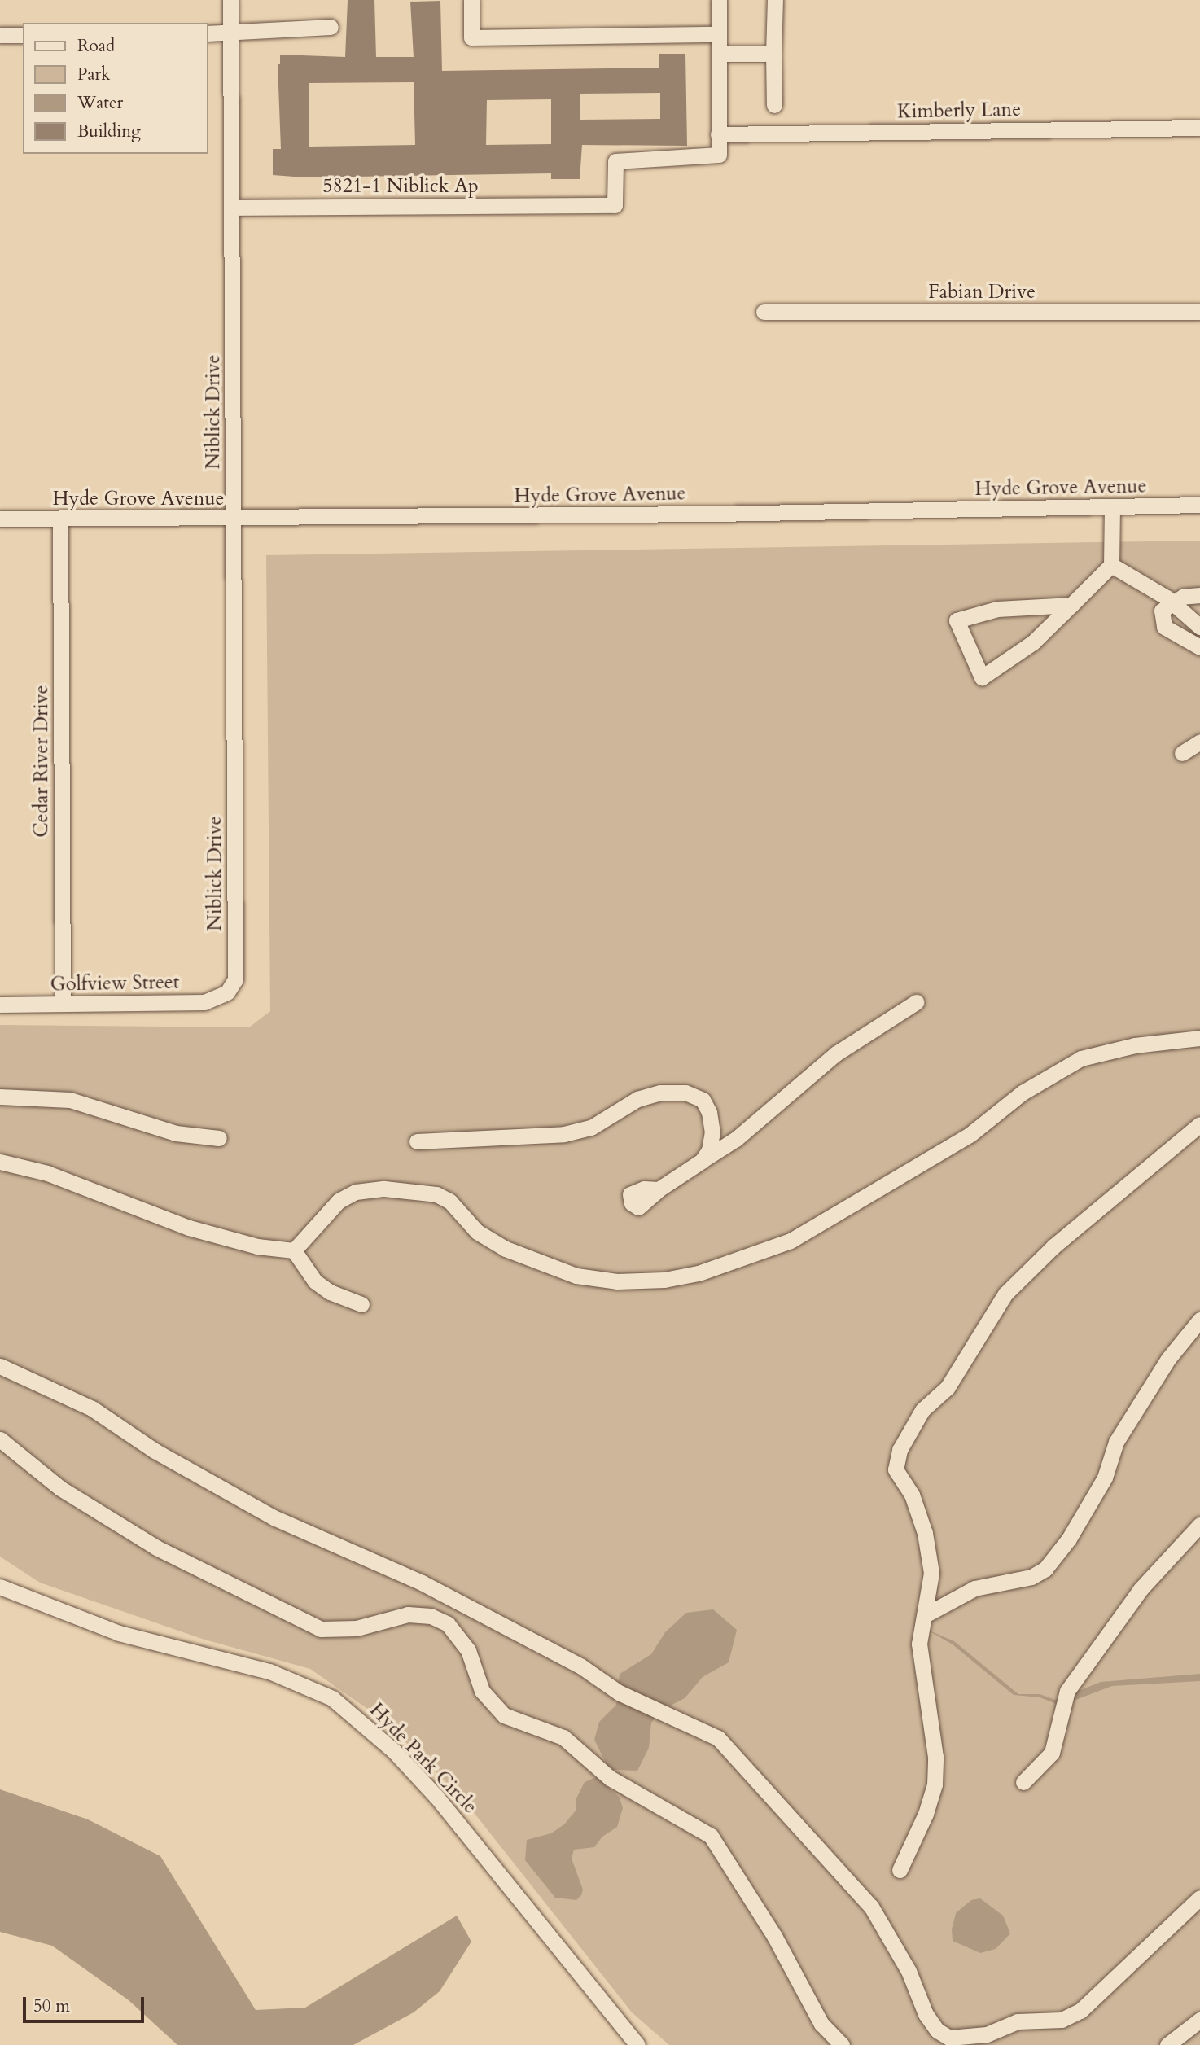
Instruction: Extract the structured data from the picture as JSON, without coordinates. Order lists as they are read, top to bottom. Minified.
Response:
{"streets":{"street":["Kimberly Lane","5821-1 Niblick Ap","Fabian Drive","Niblick Drive","Hyde Grove Avenue","Cedar River Drive","Golfview Street","Hyde Park Circle"]},"crossings":[["Kimberly Lane","5821-1 Niblick Ap"],["5821-1 Niblick Ap","Niblick Drive"],["Niblick Drive","Hyde Grove Avenue"],["Niblick Drive","Golfview Street"],["Hyde Grove Avenue","Cedar River Drive"],["Cedar River Drive","Golfview Street"]],"legend":["Road","Park","Water","Building"],"scale_bar":"50 m"}
